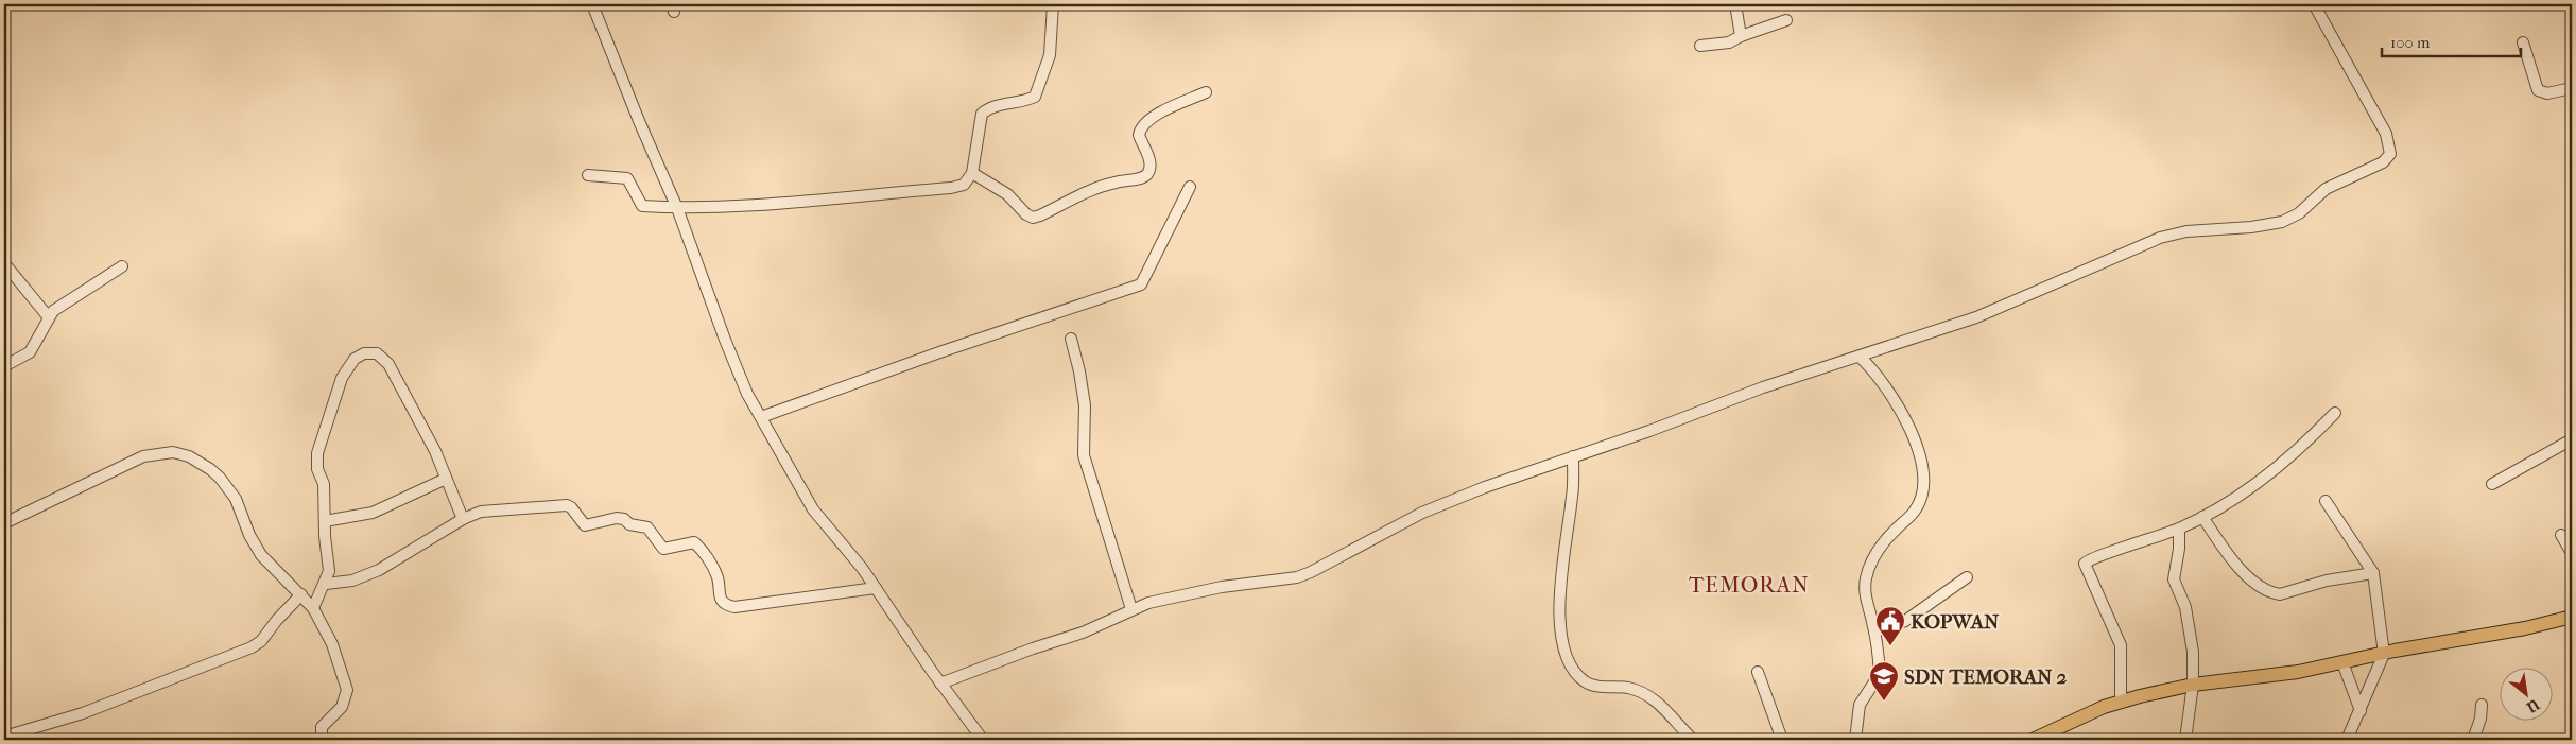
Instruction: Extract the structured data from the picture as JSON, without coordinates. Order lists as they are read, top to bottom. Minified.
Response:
{"districts":["TEMORAN"],"places":{"public building":["KOPWAN"],"school or university":["SDN TEMORAN 2"]},"scale_bar":"100 m","north":"bottom right"}
